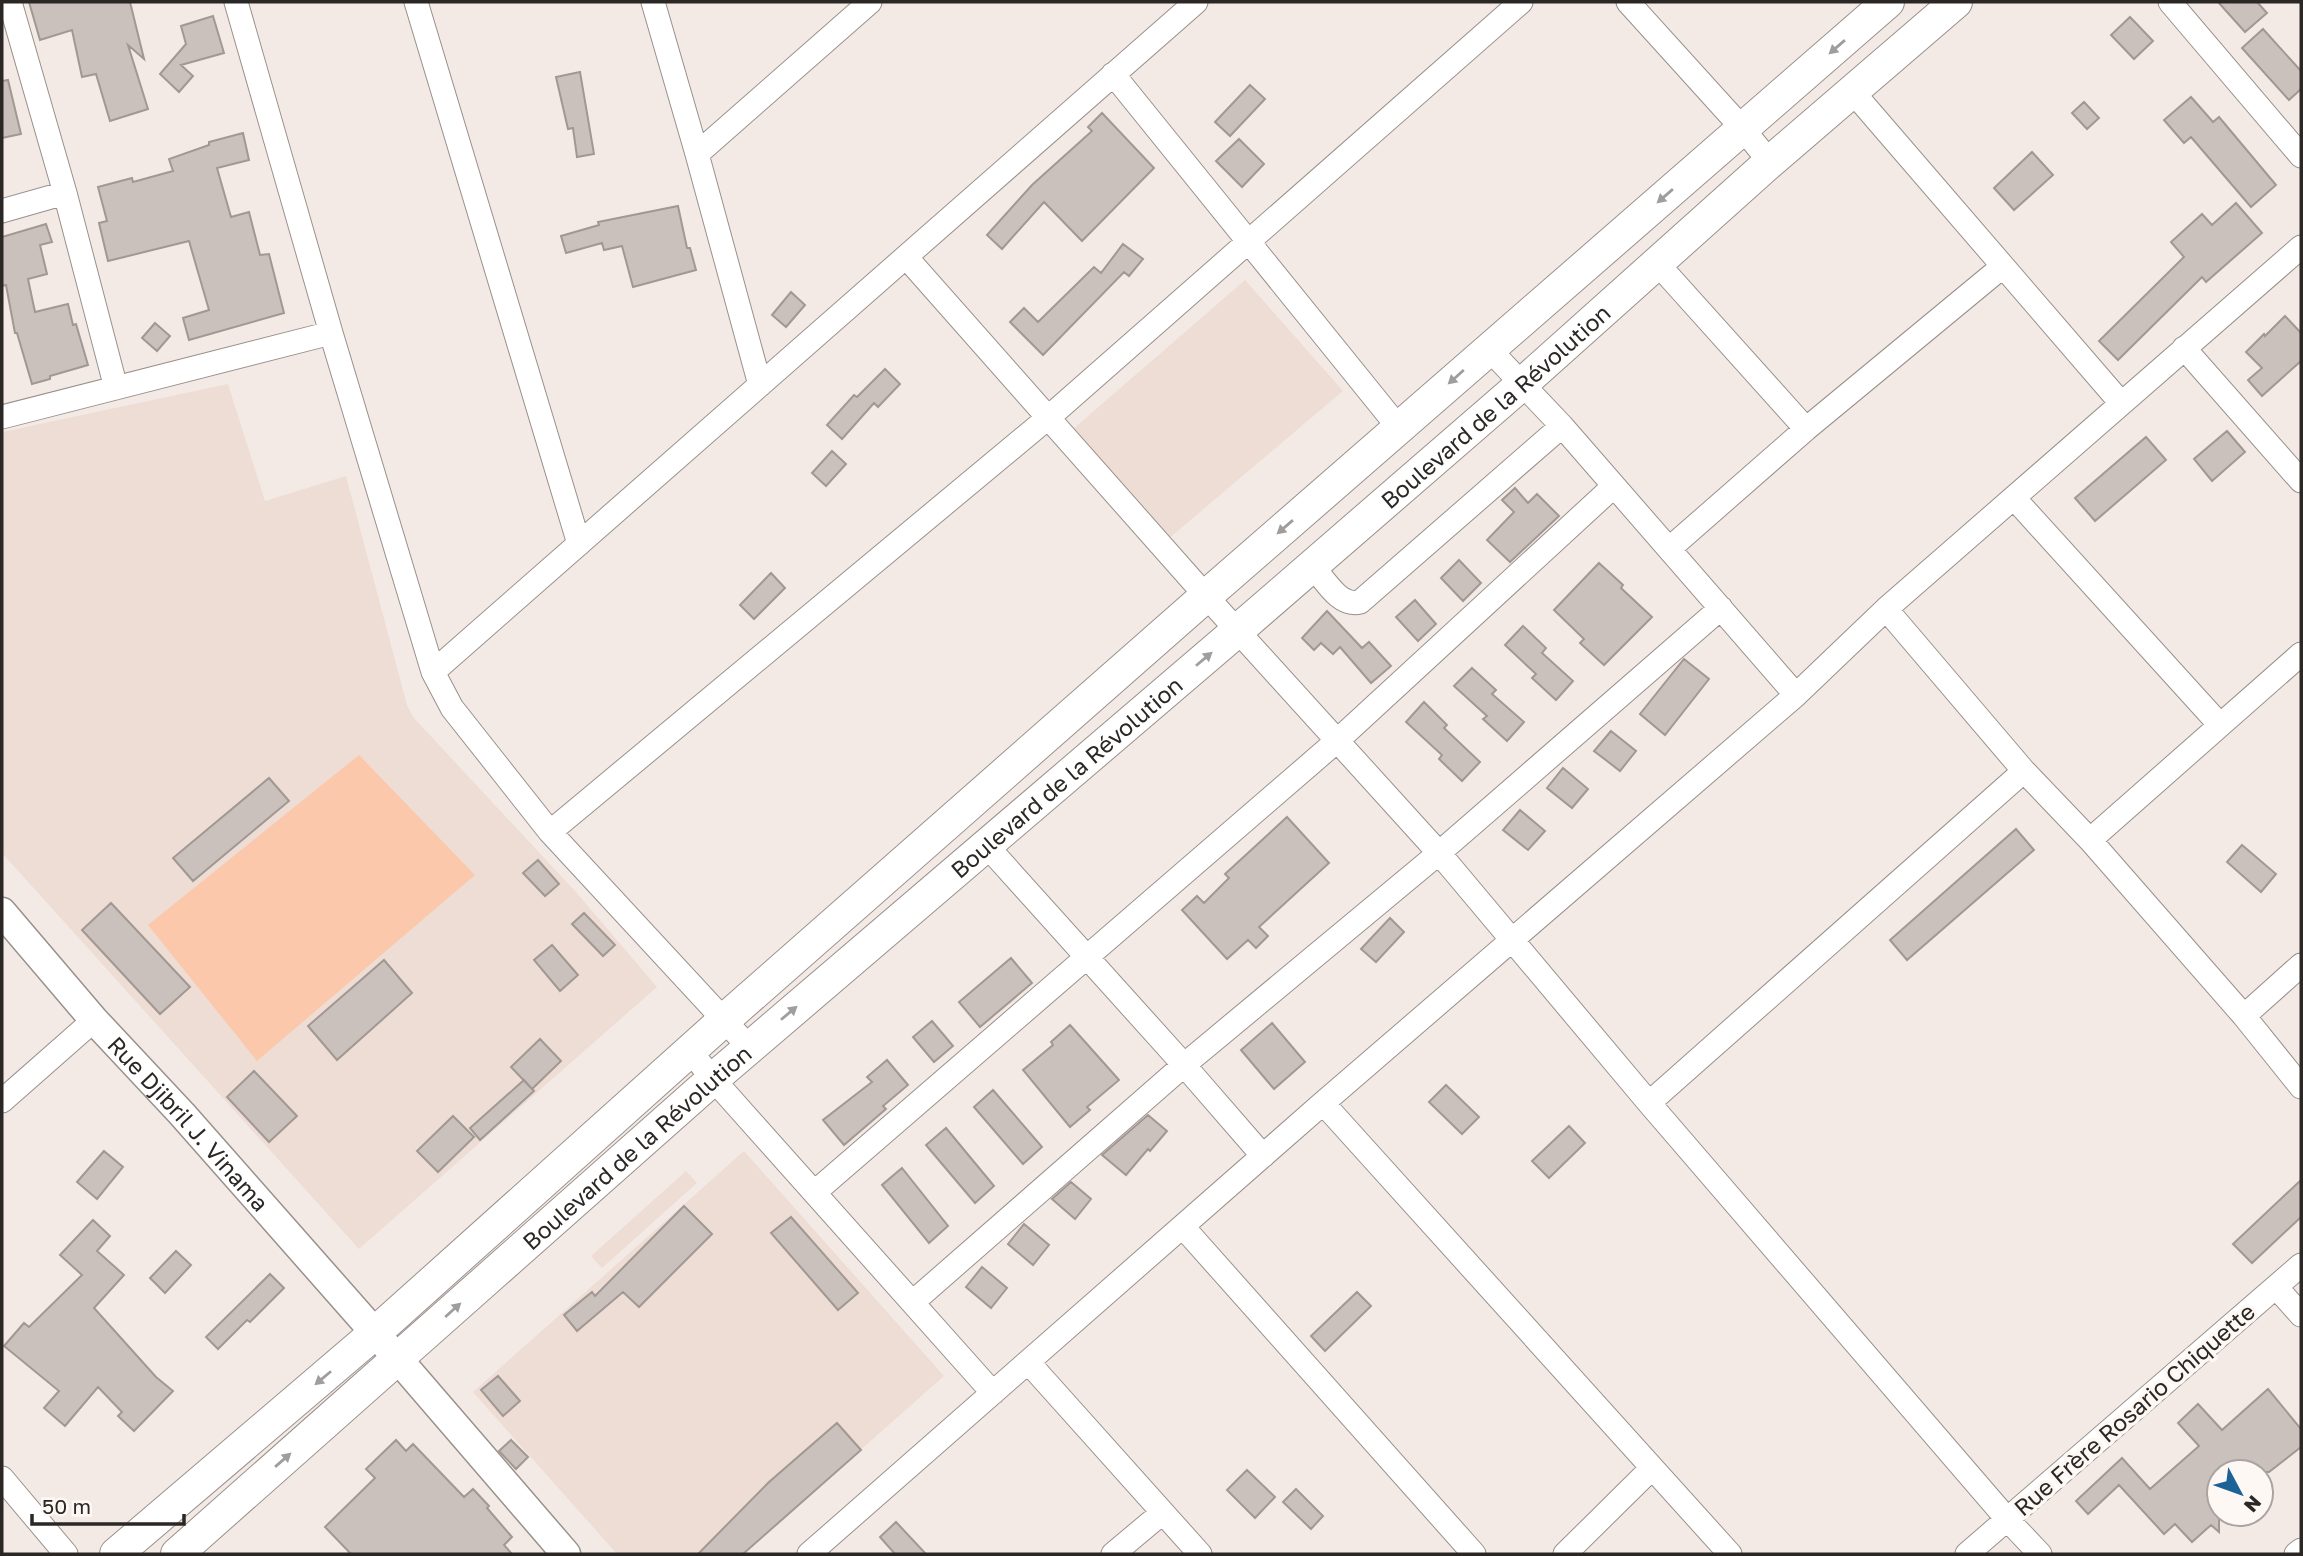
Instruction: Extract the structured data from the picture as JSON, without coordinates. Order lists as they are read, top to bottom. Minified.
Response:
{"streets":{"main road":["Boulevard de la Révolution"],"street":["Rue Djibril J. Vinama","Rue Frère Rosario Chiquette"]},"crossings":[["Boulevard de la Révolution","Rue Djibril J. Vinama"]],"scale_bar":"50 m","north":"bottom right"}
